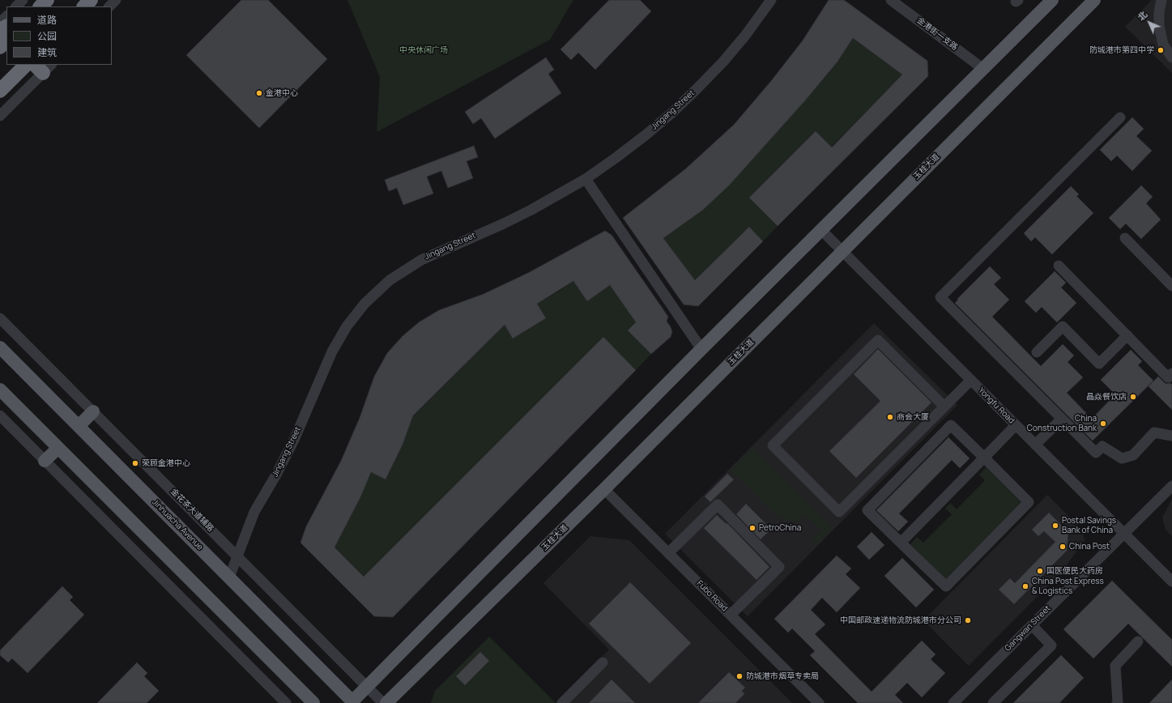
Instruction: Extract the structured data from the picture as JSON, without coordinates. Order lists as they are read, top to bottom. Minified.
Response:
{"streets":{"main road":["玉桂大道","Jinhuacha Avenue"],"street":["金港街一支路","Jingang Street","Yongfu Road","金花茶大道辅路","Fubo Road","Gangwan Street"]},"crossings":[["Jingang Street","金花茶大道辅路"],["Jingang Street","Jinhuacha Avenue"],["玉桂大道","Yongfu Road"],["玉桂大道","Fubo Road"],["Yongfu Road","Gangwan Street"]],"parks":["中央休闲广场"],"places":["防城港市第四中学","金港中心","晶焱餐饮店","商会大厦","China Construction Bank","荣顾金港中心","Postal Savings Bank of China","PetroChina","China Post","国医便民大药房","China Post Express & Logistics","中国邮政速递物流防城港市分公司","防城港市烟草专卖局"],"legend":["道路","公园","建筑"],"north":"top left"}
